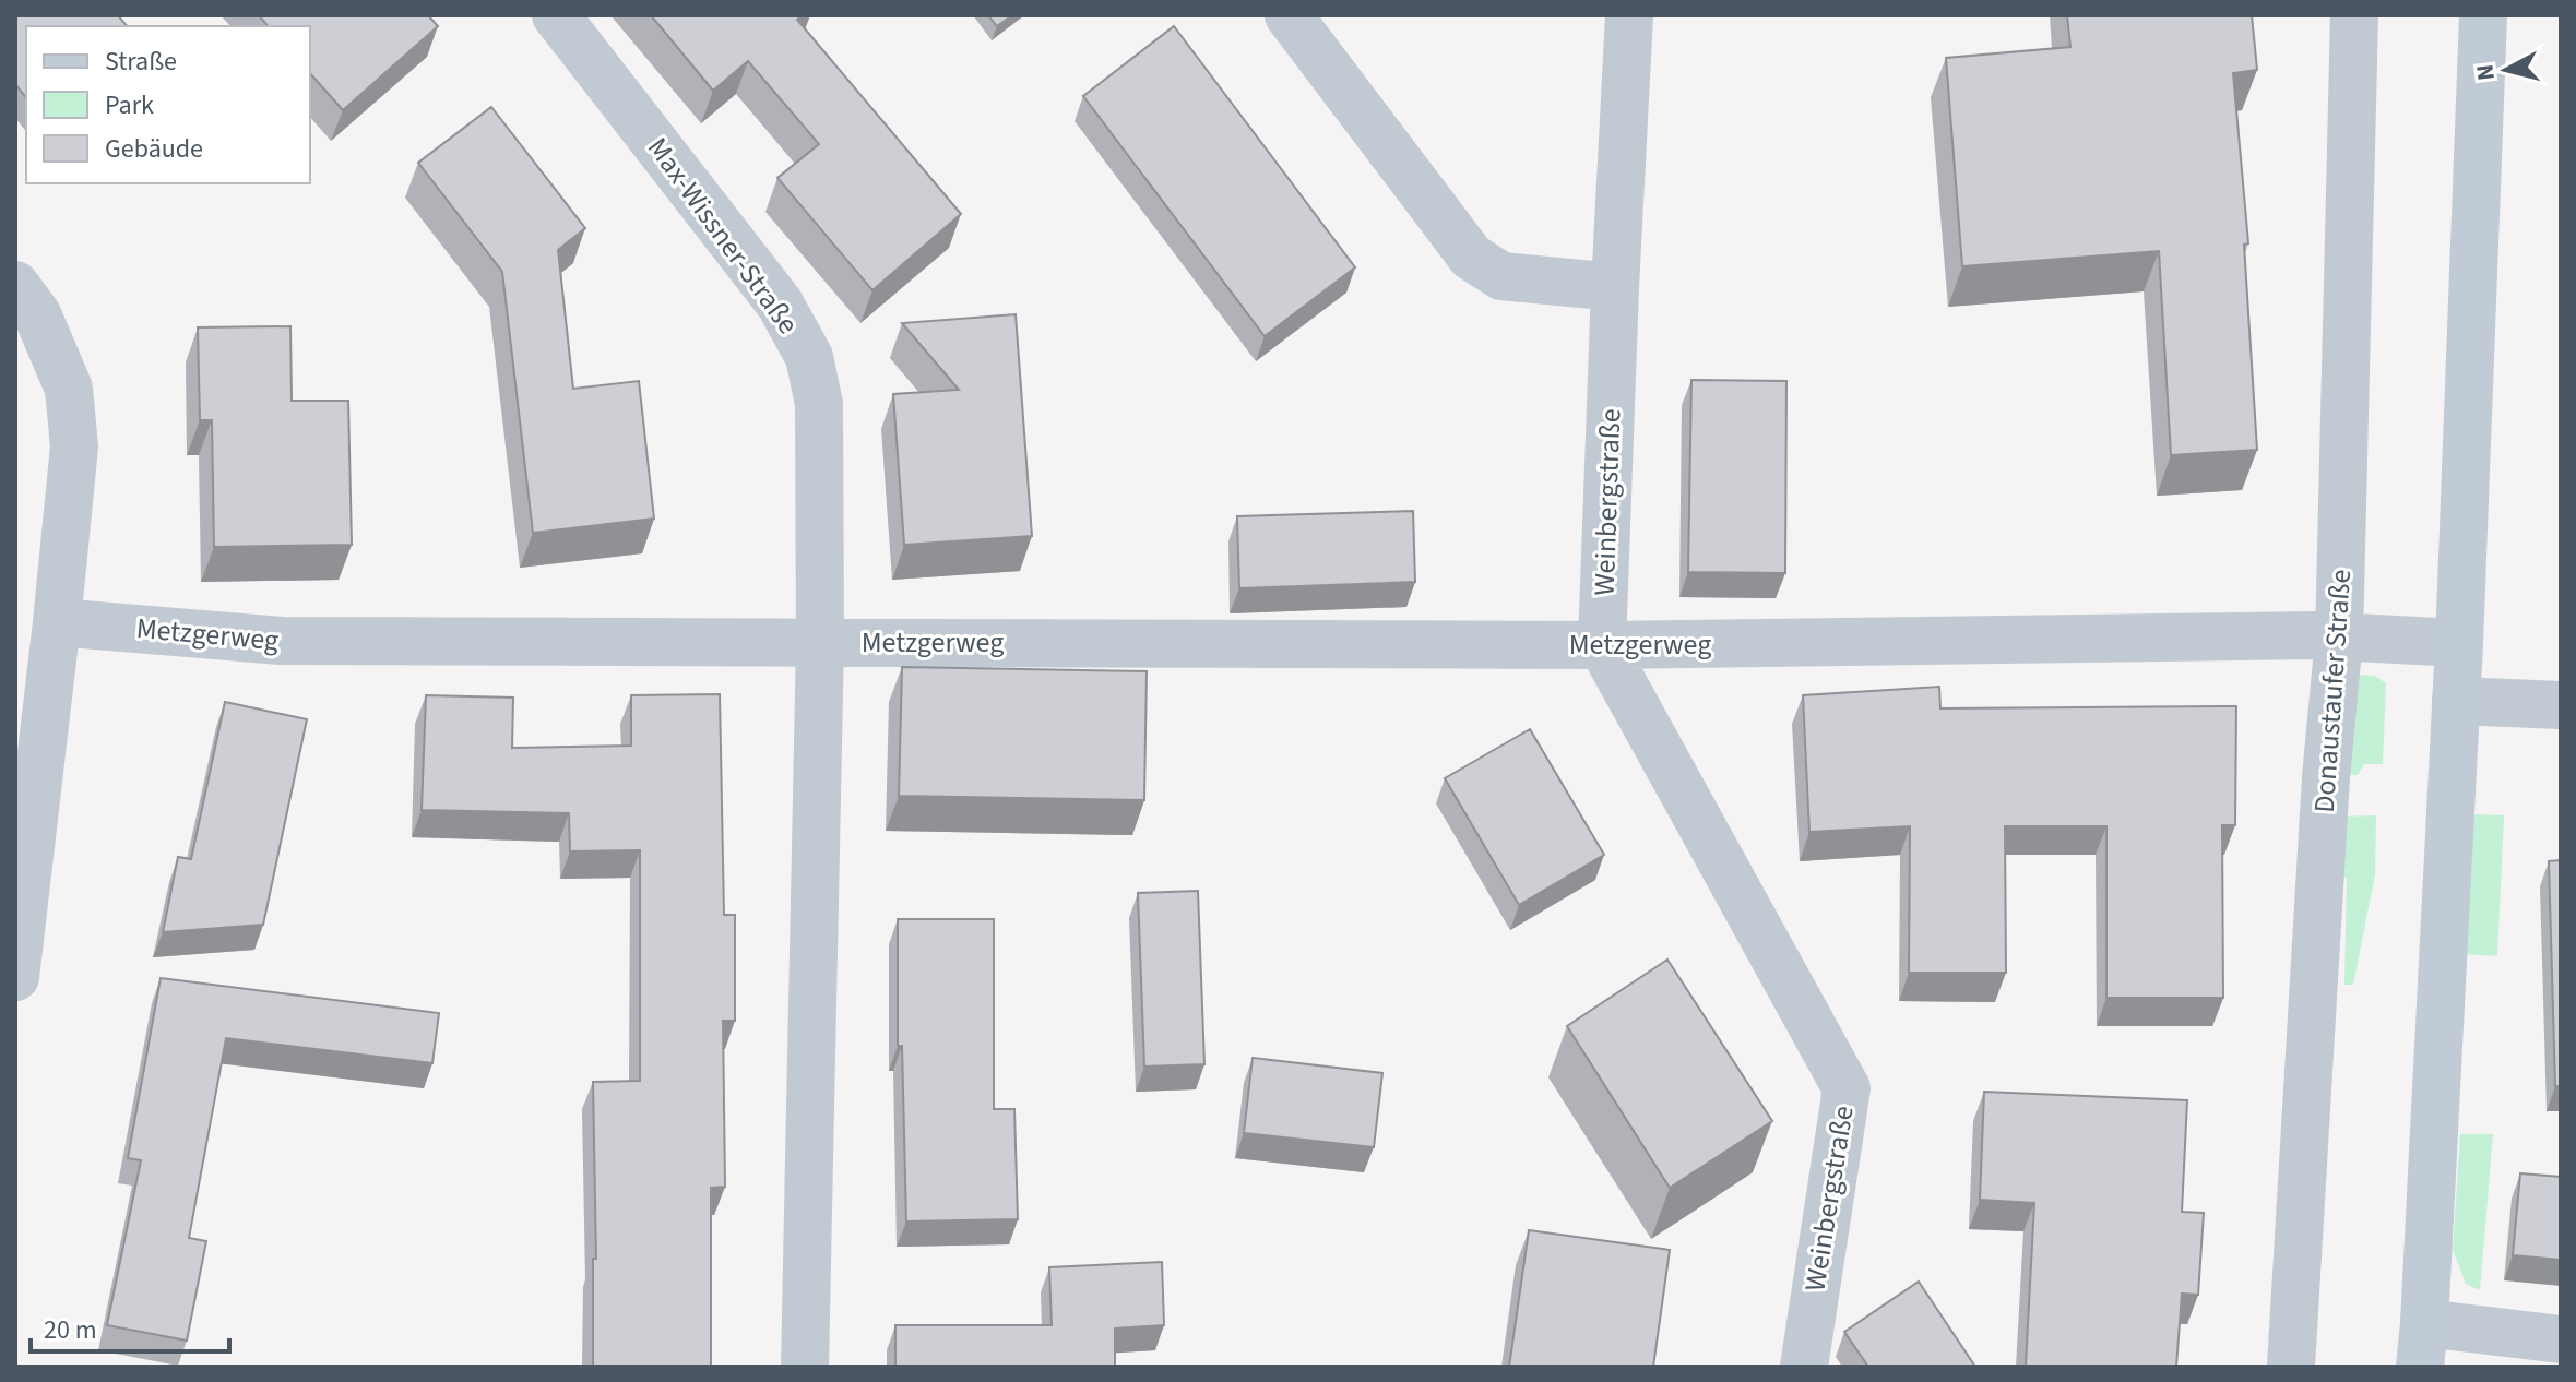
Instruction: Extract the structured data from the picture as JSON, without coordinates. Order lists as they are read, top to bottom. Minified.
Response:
{"streets":{"street":["Max-Wissner-Straße","Weinbergstraße","Metzgerweg","Donaustaufer Straße"]},"crossings":[["Max-Wissner-Straße","Metzgerweg"],["Weinbergstraße","Metzgerweg"],["Metzgerweg","Donaustaufer Straße"]],"legend":["Straße","Park","Gebäude"],"scale_bar":"20 m","north":"left"}
